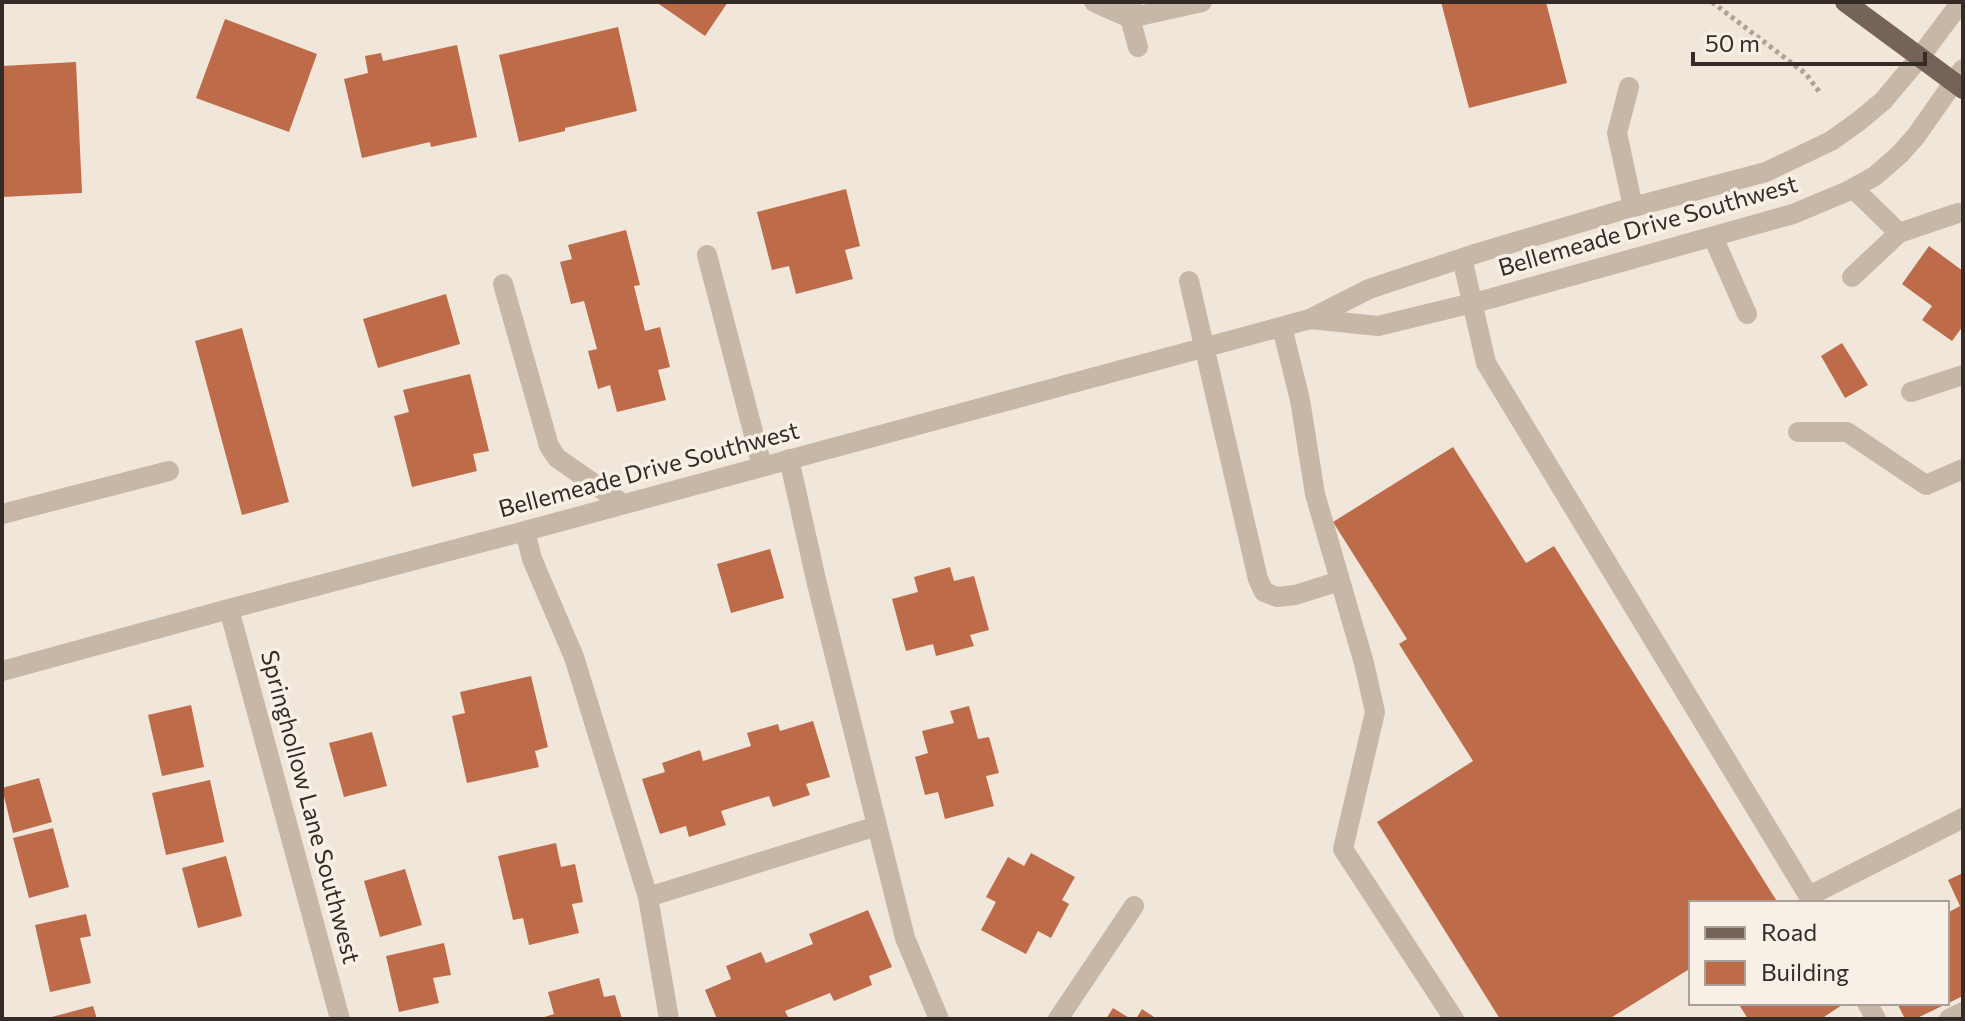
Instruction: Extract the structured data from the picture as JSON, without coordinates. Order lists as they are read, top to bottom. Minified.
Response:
{"streets":{"street":["Bellemeade Drive Southwest","Springhollow Lane Southwest"]},"crossings":[["Bellemeade Drive Southwest","Springhollow Lane Southwest"]],"legend":["Road","Building"],"scale_bar":"50 m"}
